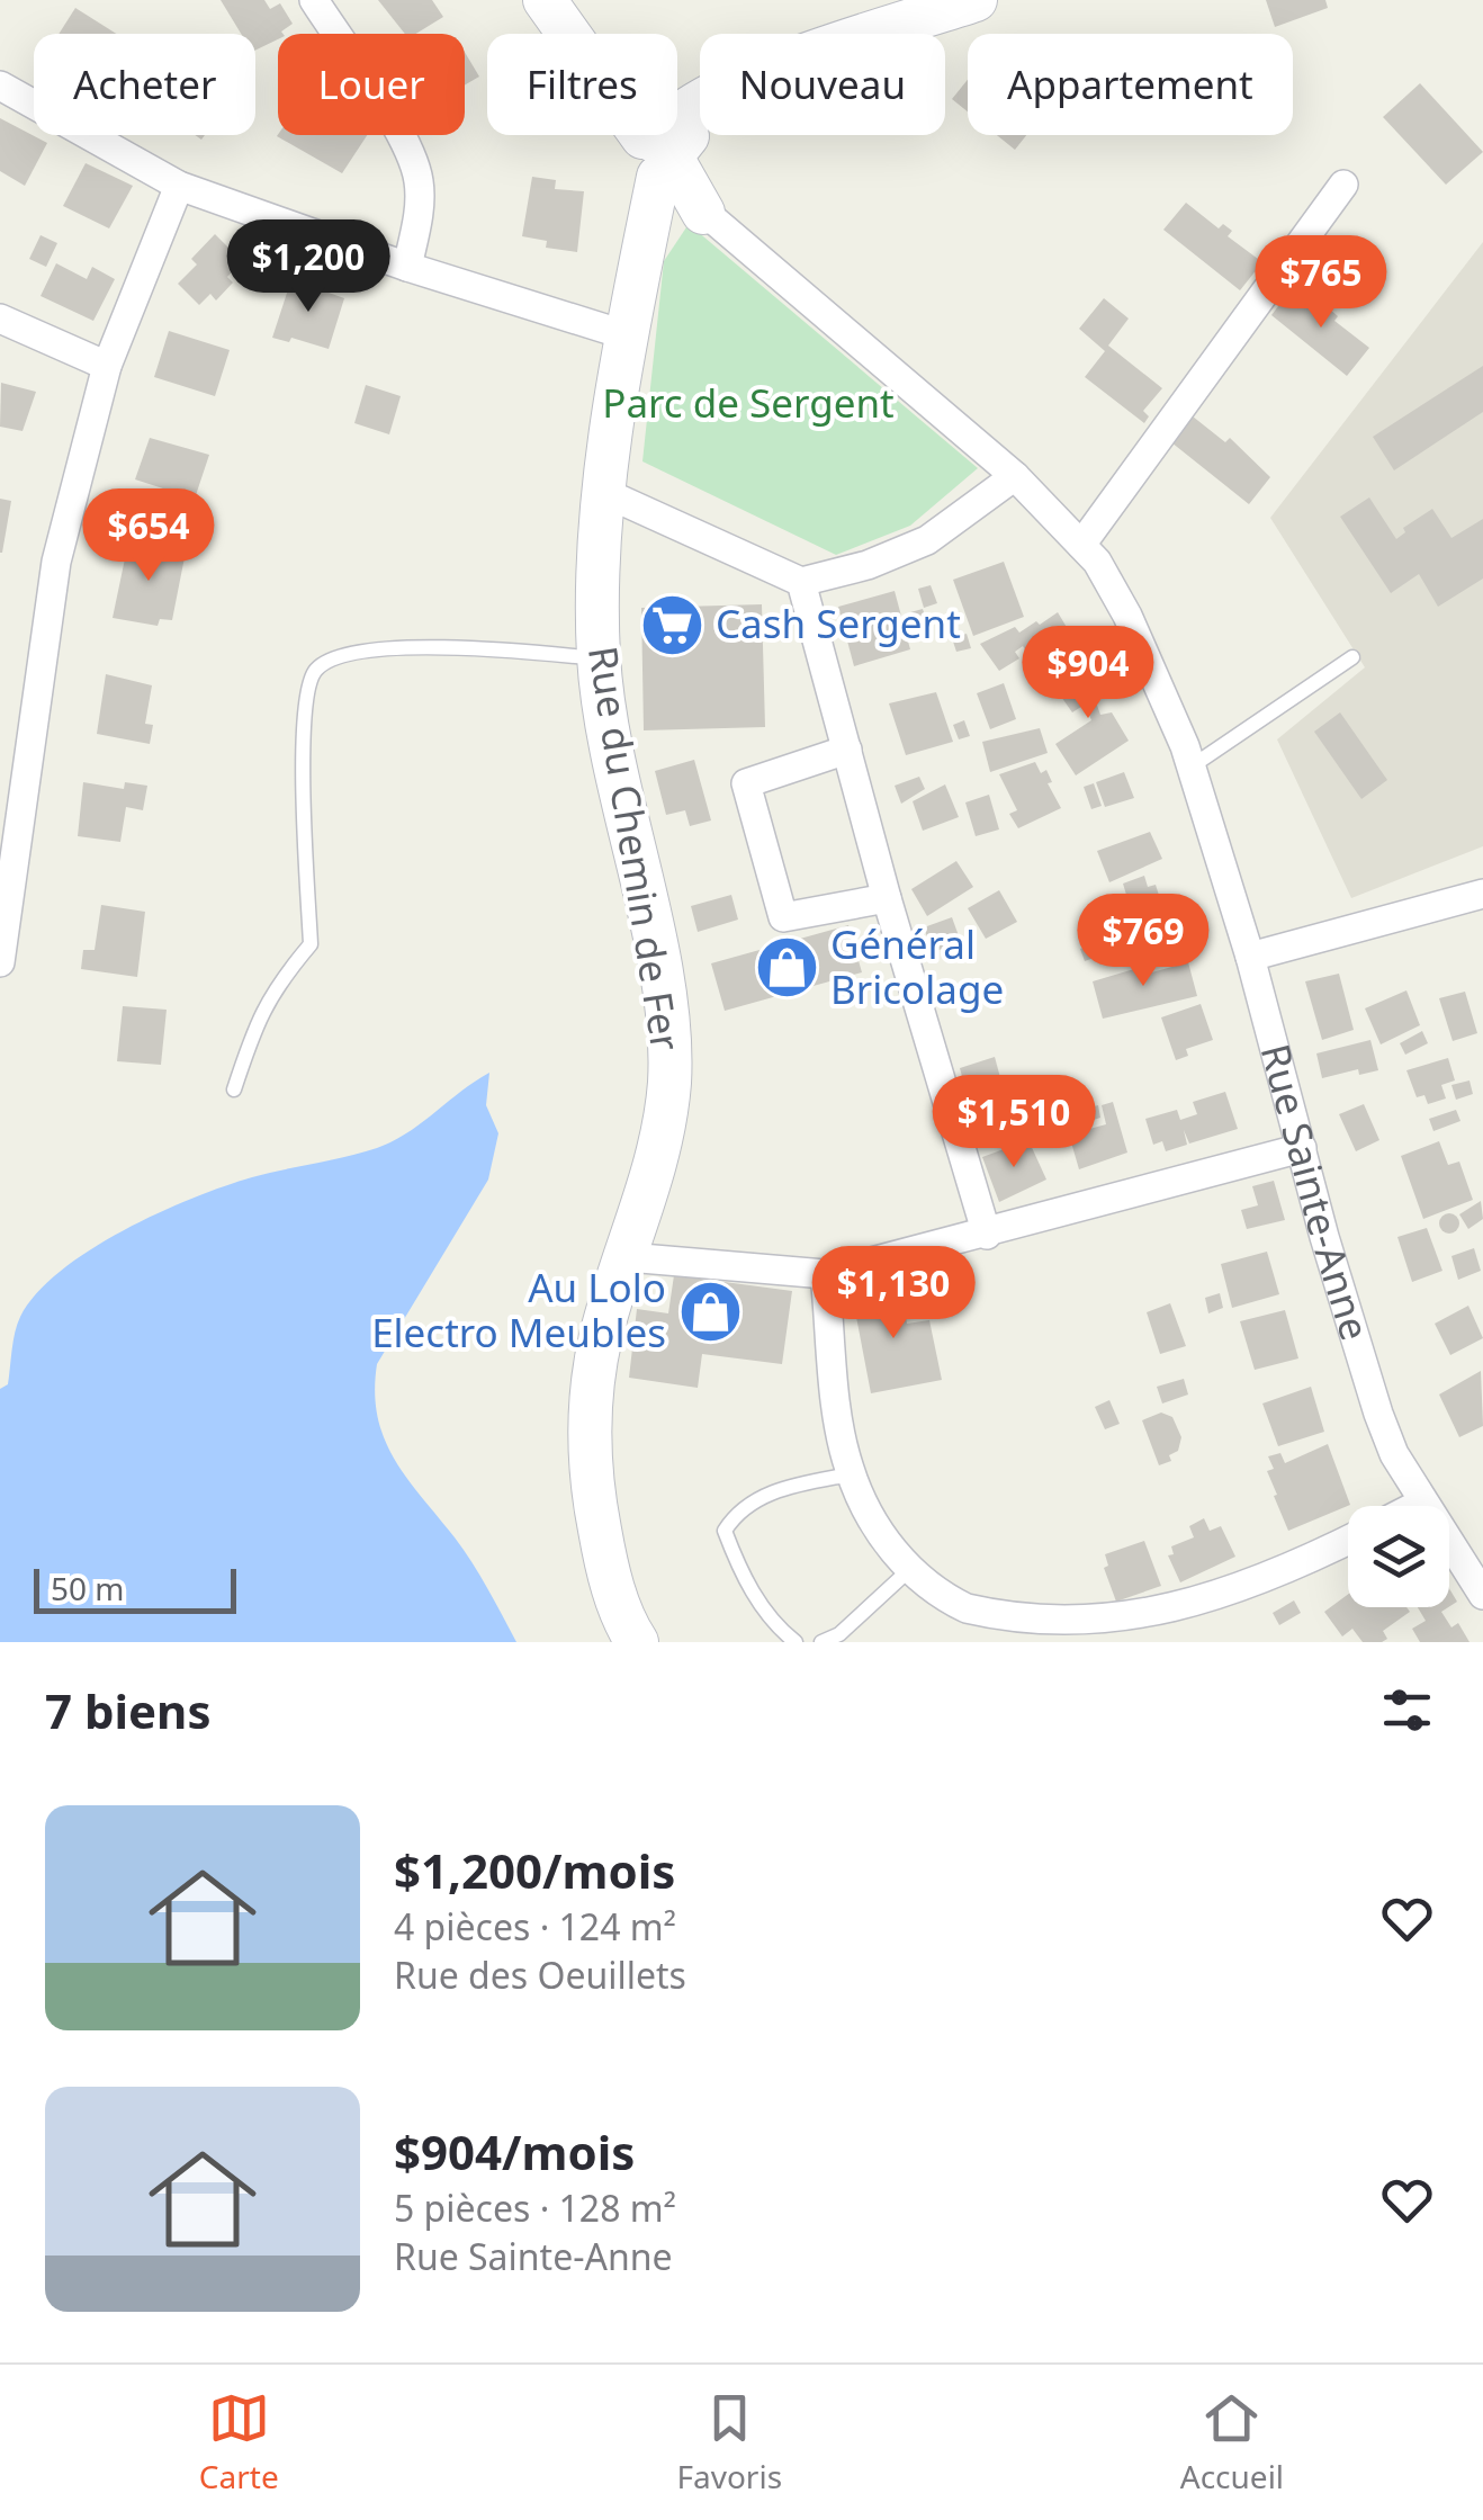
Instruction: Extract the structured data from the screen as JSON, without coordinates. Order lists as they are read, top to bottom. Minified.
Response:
{"streets":{"main road":["Rue du Chemin de Fer"],"street":["Rue Sainte-Anne"]},"parks":["Parc de Sergent"],"places":{"supermarket":["Cash Sergent"],"shop":["Général Bricolage","Au Lolo Electro Meubles"]},"scale_bar":"50 m","page":{"chip":["Acheter","Louer","Filtres","Nouveau","Appartement"],"price":["$1,200","$765","$654","$904","$769","$1,510","$1,130"],"scale":"50 m","heading":"7 biens","list":[{"name":"$1,200/mois","note":"4 pièces · 124 m² · Rue des Oeuillets"},{"name":"$904/mois","note":"5 pièces · 128 m² · Rue Sainte-Anne"}],"tabs":["Carte","Favoris","Accueil"]}}
